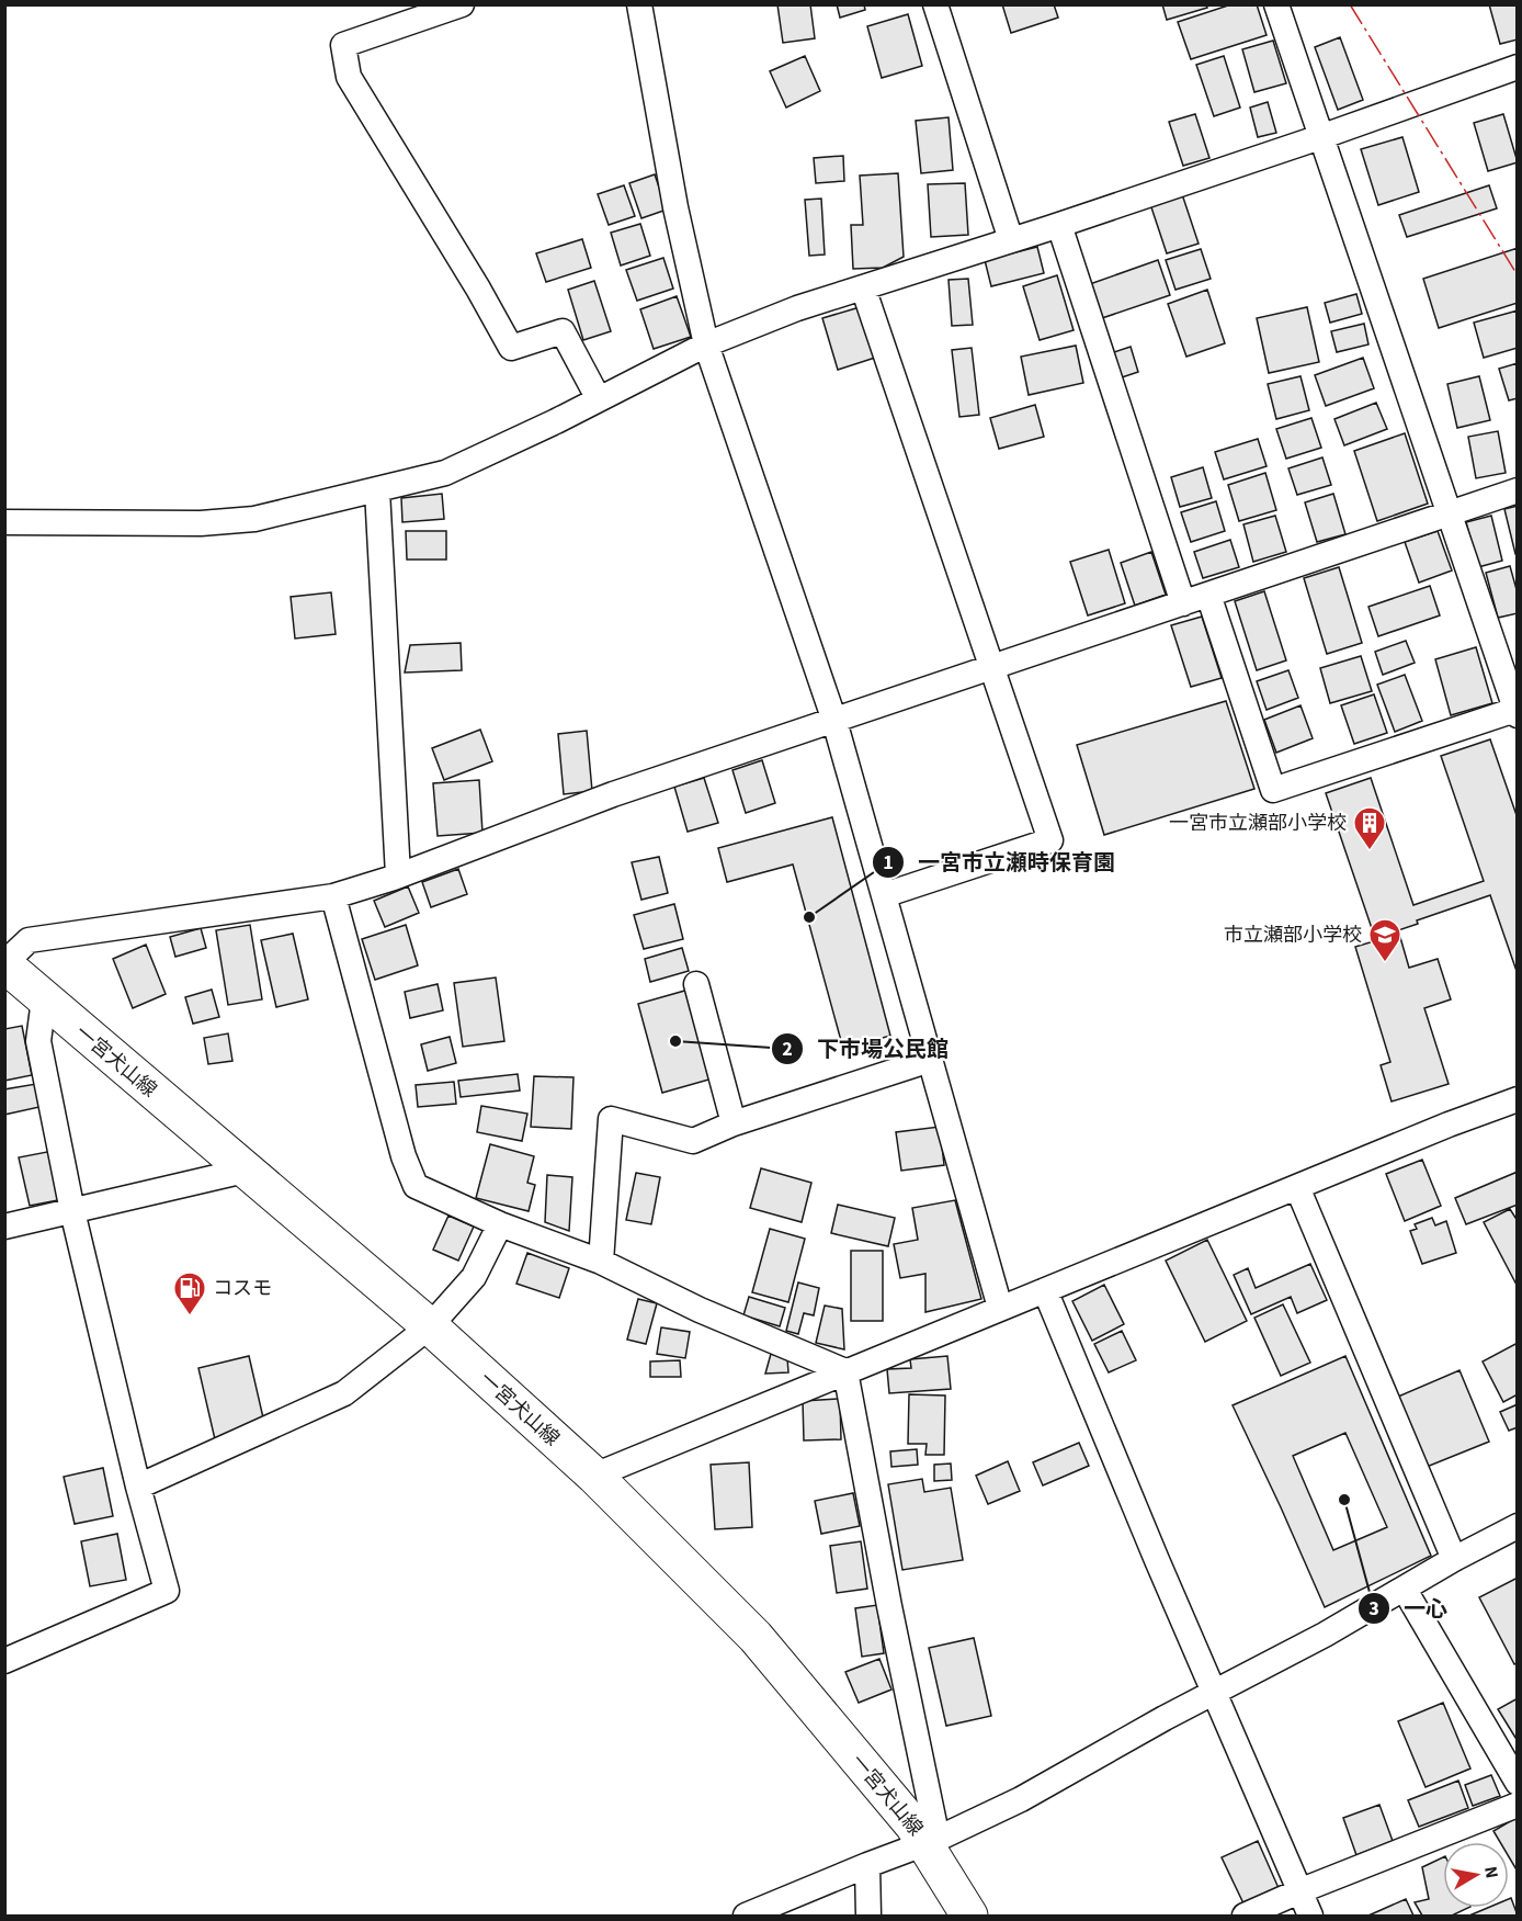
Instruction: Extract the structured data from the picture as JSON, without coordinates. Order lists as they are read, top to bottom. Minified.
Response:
{"streets":{"main road":["一宮犬山線"]},"places":{"building":["一宮市立瀬部小学校"],"other":["一宮市立瀬時保育園","下市場公民館","一心"],"school or university":["市立瀬部小学校"],"fuel station":["コスモ"]},"north":"right"}
